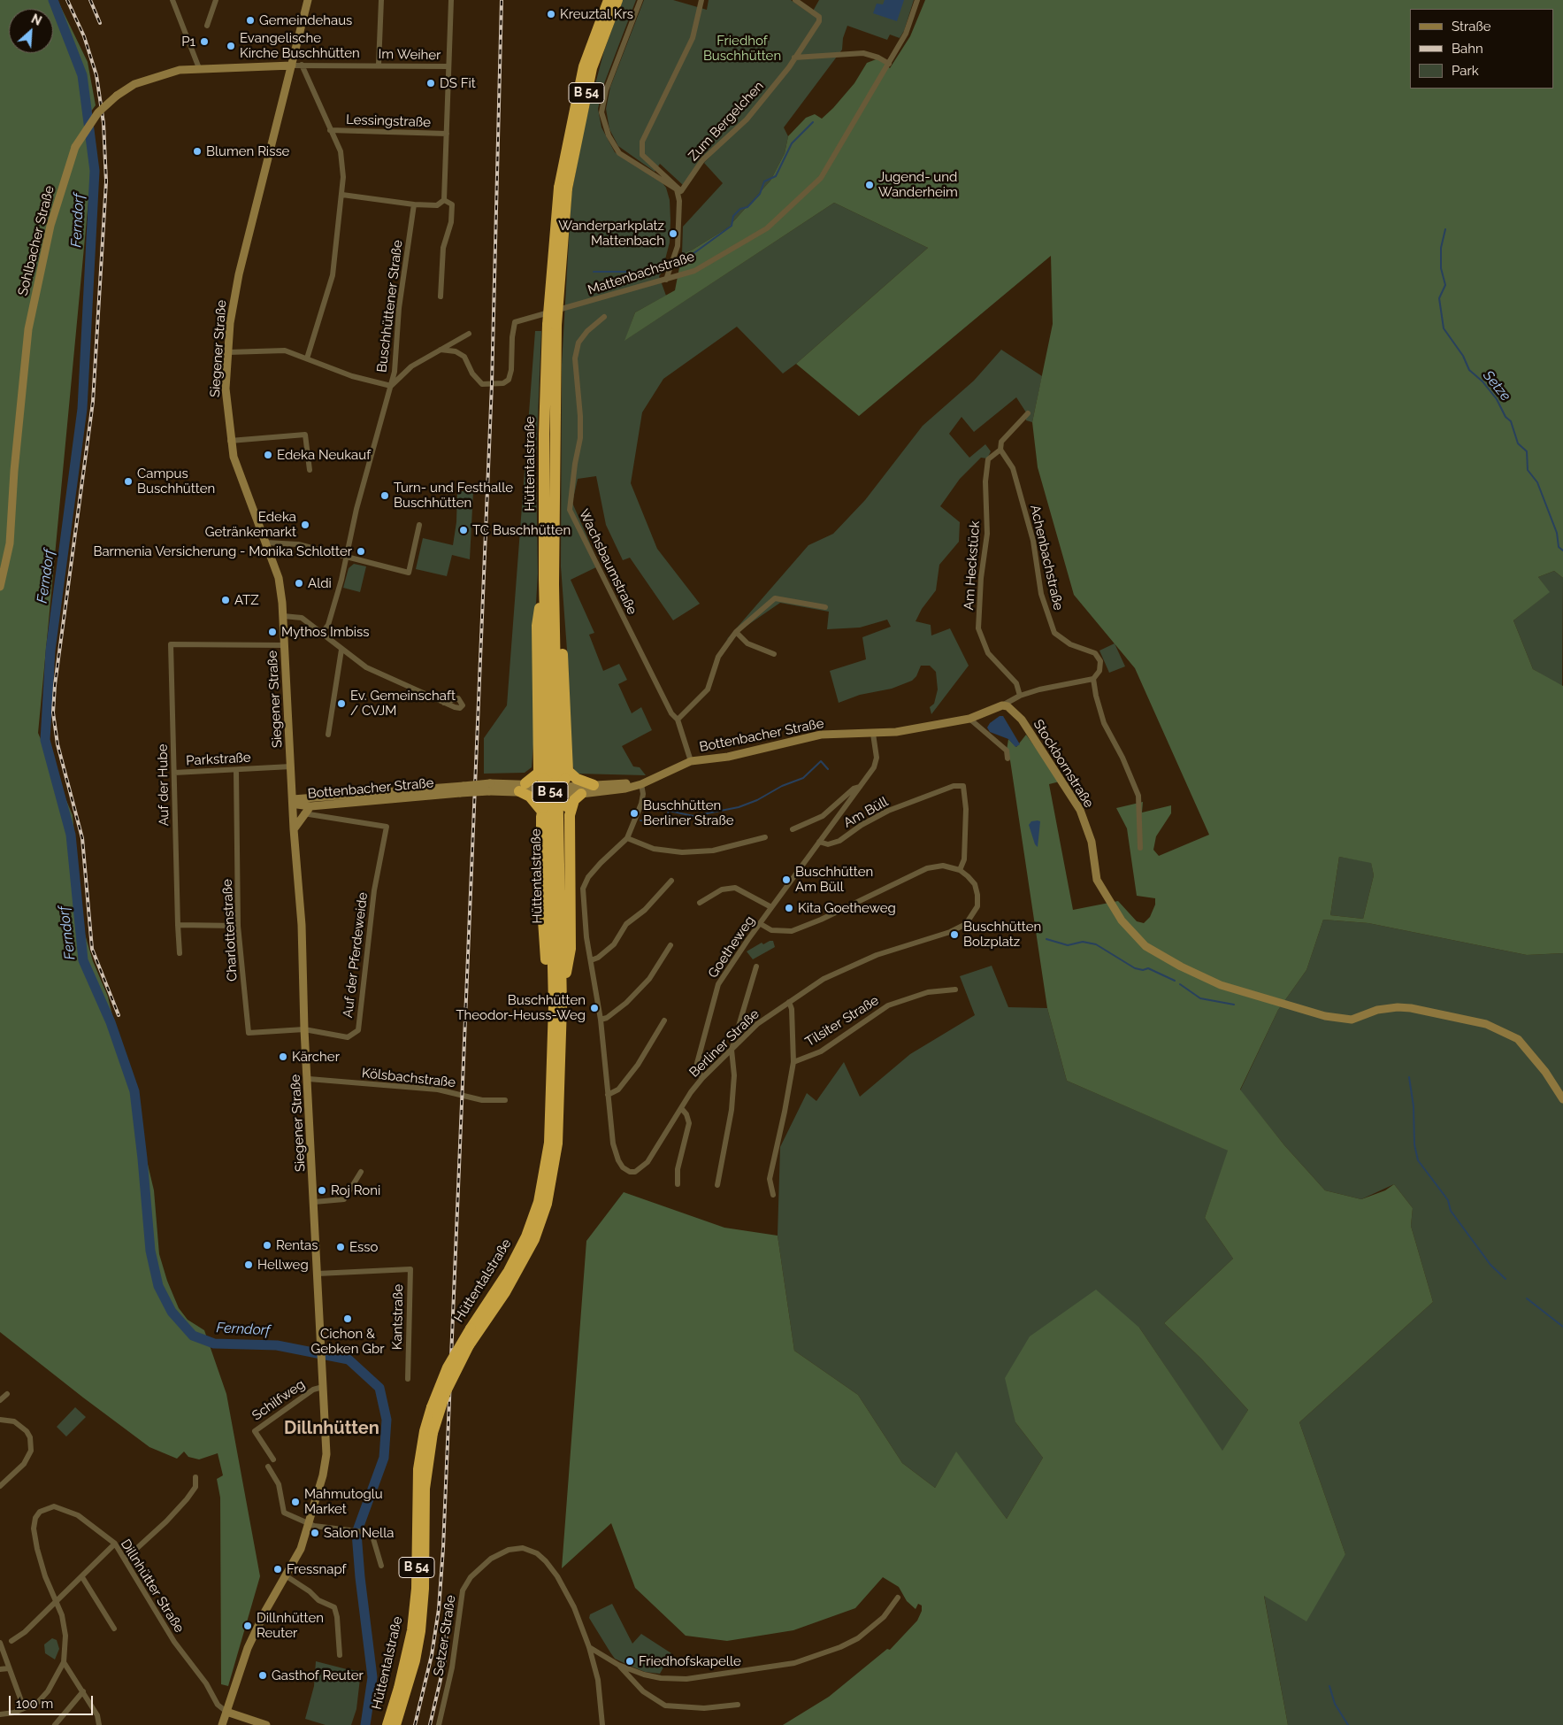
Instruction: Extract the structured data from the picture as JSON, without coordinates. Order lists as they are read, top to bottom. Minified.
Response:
{"streets":{"highway":["B 54","Hüttentalstraße"],"street":["Im Weiher","Lessingstraße","Zum Bergelchen","Sohlbacher Straße","Mattenbachstraße","Buschhüttener Straße","Siegener Straße","Achenbachstraße","Wachsbaumstraße","Am Heckstück","Bottenbacher Straße","Parkstraße","Stockbornstraße","Auf der Hube","Am Büll","Charlottenstraße","Goetheweg","Auf der Pferdeweide","Tilsiter Straße","Berliner Straße","Kölsbachstraße","Kantstraße","Schilfweg","Dillnhütter Straße","Setzer Straße"]},"crossings":[["Im Weiher","Sohlbacher Straße"],["Im Weiher","Siegener Straße"],["Sohlbacher Straße","Siegener Straße"],["Siegener Straße","Bottenbacher Straße"],["Siegener Straße","Parkstraße"],["Siegener Straße","Auf der Hube"],["Siegener Straße","Charlottenstraße"],["Siegener Straße","Auf der Pferdeweide"],["Siegener Straße","Kölsbachstraße"],["Siegener Straße","Kantstraße"],["Siegener Straße","Schilfweg"],["Siegener Straße","Dillnhütter Straße"],["Achenbachstraße","Am Heckstück"],["Achenbachstraße","Bottenbacher Straße"],["Wachsbaumstraße","Bottenbacher Straße"],["Am Heckstück","Bottenbacher Straße"],["Bottenbacher Straße","Stockbornstraße"],["Bottenbacher Straße","Am Büll"],["Bottenbacher Straße","Berliner Straße"],["Parkstraße","Auf der Hube"],["Parkstraße","Charlottenstraße"],["Am Büll","Goetheweg"],["Am Büll","Berliner Straße"],["Charlottenstraße","Auf der Pferdeweide"],["Goetheweg","Berliner Straße"]],"districts":["Dillnhütten"],"water":["Ferndorf","Setze"],"parks":["Friedhof Buschhütten"],"places":["Kreuztal Krs","Gemeindehaus","P1","Evangelische Kirche Buschhütten","DS Fit","Blumen Risse","Jugend- und Wanderheim","Wanderparkplatz Mattenbach","Edeka Neukauf","Campus Buschhütten","Turn- und Festhalle Buschhütten","Edeka Getränkemarkt","TC Buschhütten","Barmenia Versicherung - Monika Schlotter","Aldi","ATZ","Mythos Imbiss","Ev. Gemeinschaft / CVJM","Buschhütten Berliner Straße","Buschhütten Am Büll","Kita Goetheweg","Buschhütten Bolzplatz","Buschhütten Theodor-Heuss-Weg","Kärcher","Roj Roni","Rentas","Esso","Hellweg","Cichon & Gebken Gbr","Mahmutoglu Market","Salon Nella","Fressnapf","Dillnhütten Reuter","Friedhofskapelle","Gasthof Reuter"],"legend":["Straße","Bahn","Park"],"scale_bar":"100 m","north":"top right"}
